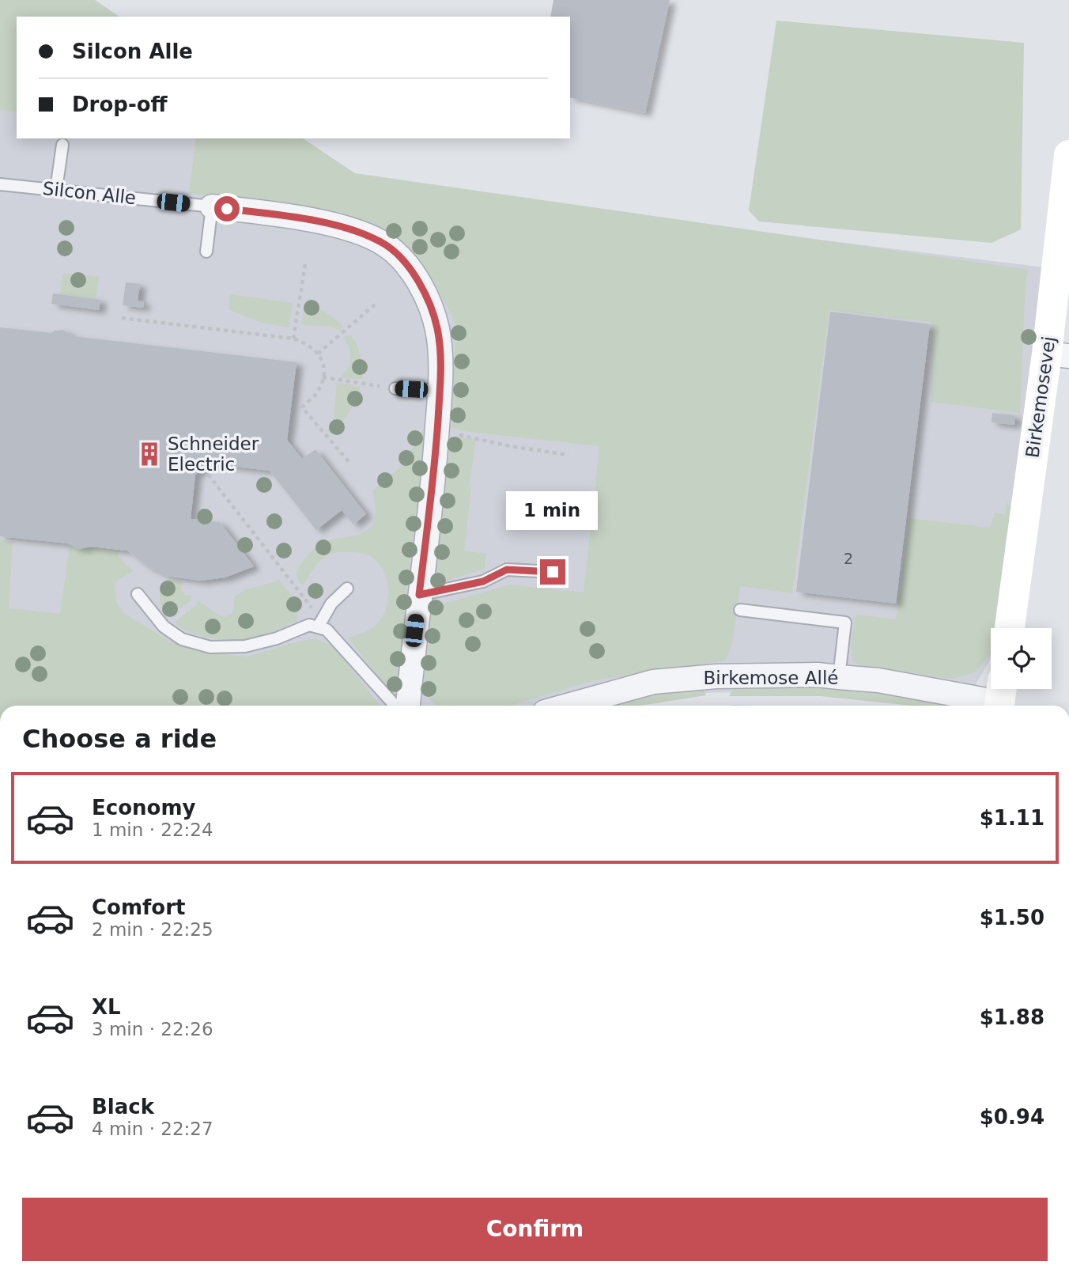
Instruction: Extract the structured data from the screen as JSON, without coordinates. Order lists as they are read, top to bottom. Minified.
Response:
{"streets":{"street":["Silcon Alle","Birkemosevej","Birkemose Allé"]},"places":{"building":["Schneider Electric"]},"house_numbers":["2"],"page":{"banner":["Silcon Alle","Drop-off"],"bubble":"1 min","heading":"Choose a ride","list":[{"name":"Economy","note":"1 min · 22:24","value":"$1.11"},{"name":"Comfort","note":"2 min · 22:25","value":"$1.50"},{"name":"XL","note":"3 min · 22:26","value":"$1.88"},{"name":"Black","note":"4 min · 22:27","value":"$0.94"}],"buttons":"Confirm"}}
